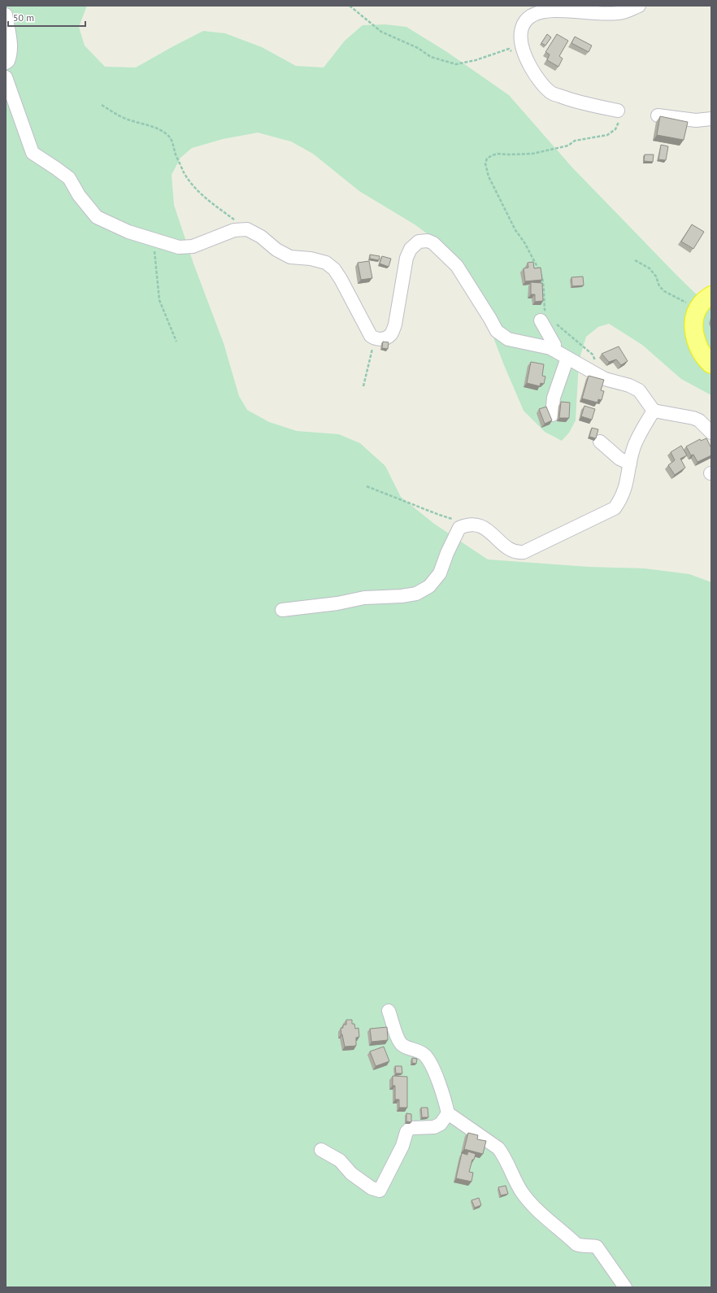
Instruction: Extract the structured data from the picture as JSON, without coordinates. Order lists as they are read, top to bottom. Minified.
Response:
{"scale_bar":"50 m"}
